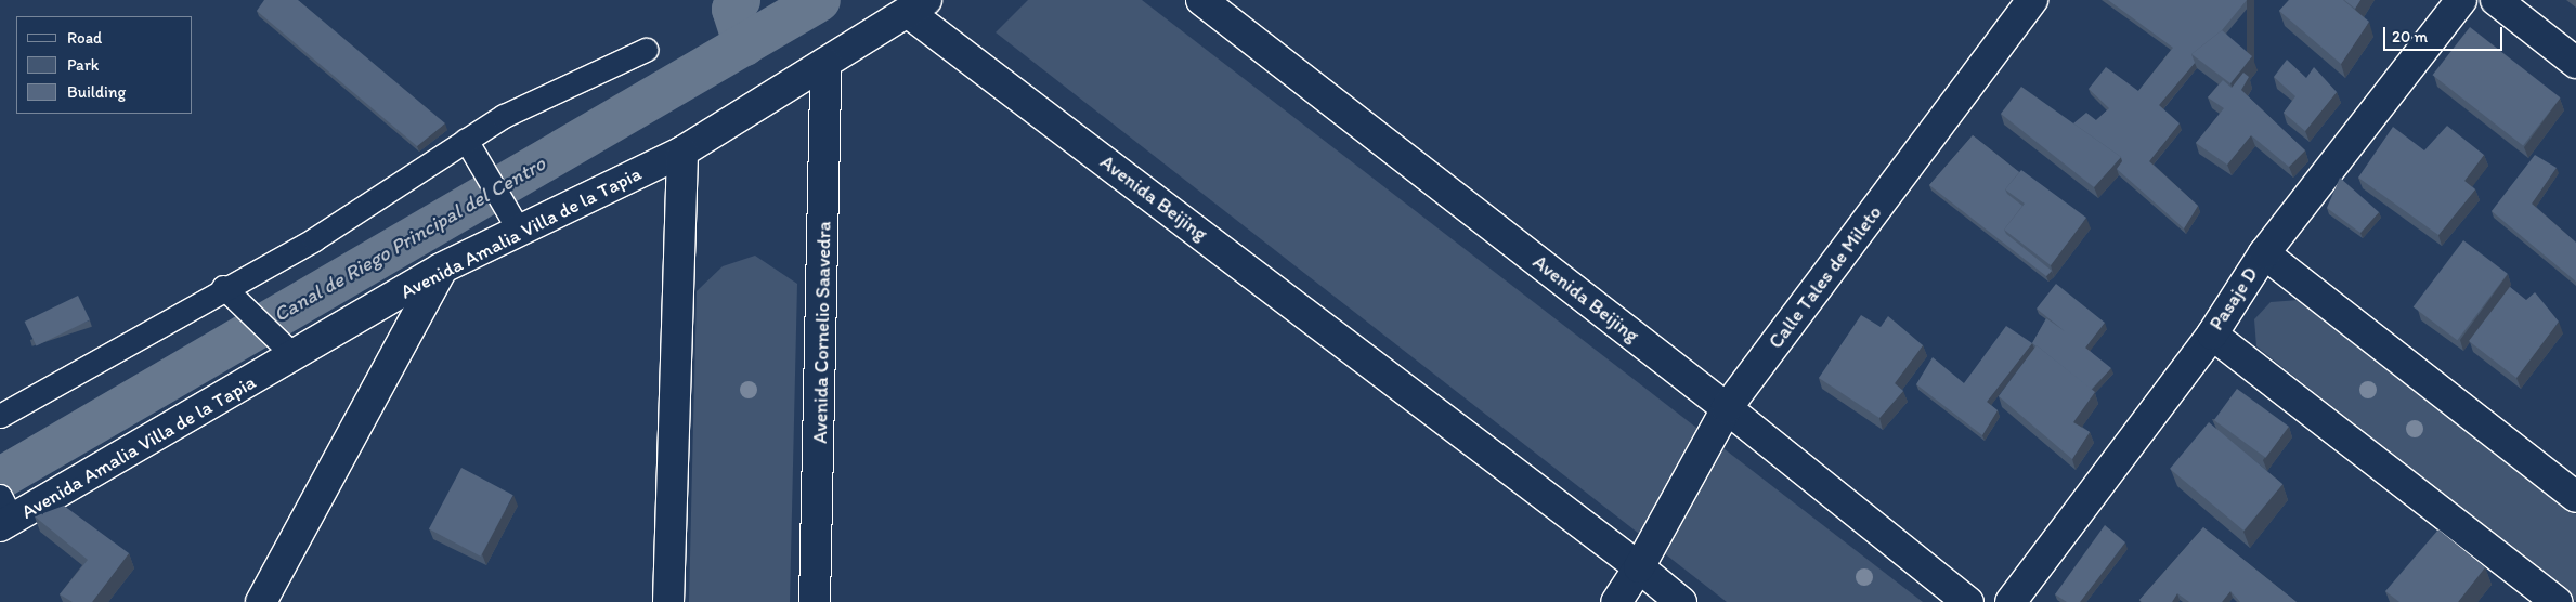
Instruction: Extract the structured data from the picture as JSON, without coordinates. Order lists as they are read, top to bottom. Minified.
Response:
{"streets":{"street":["Avenida Beijing","Avenida Amalia Villa de la Tapia","Calle Tales de Mileto","Pasaje D","Avenida Cornelio Saavedra"]},"crossings":[["Avenida Beijing","Avenida Amalia Villa de la Tapia"],["Avenida Beijing","Calle Tales de Mileto"],["Avenida Amalia Villa de la Tapia","Avenida Cornelio Saavedra"]],"water":["Canal de Riego Principal del Centro"],"legend":["Road","Park","Building"],"scale_bar":"20 m"}
